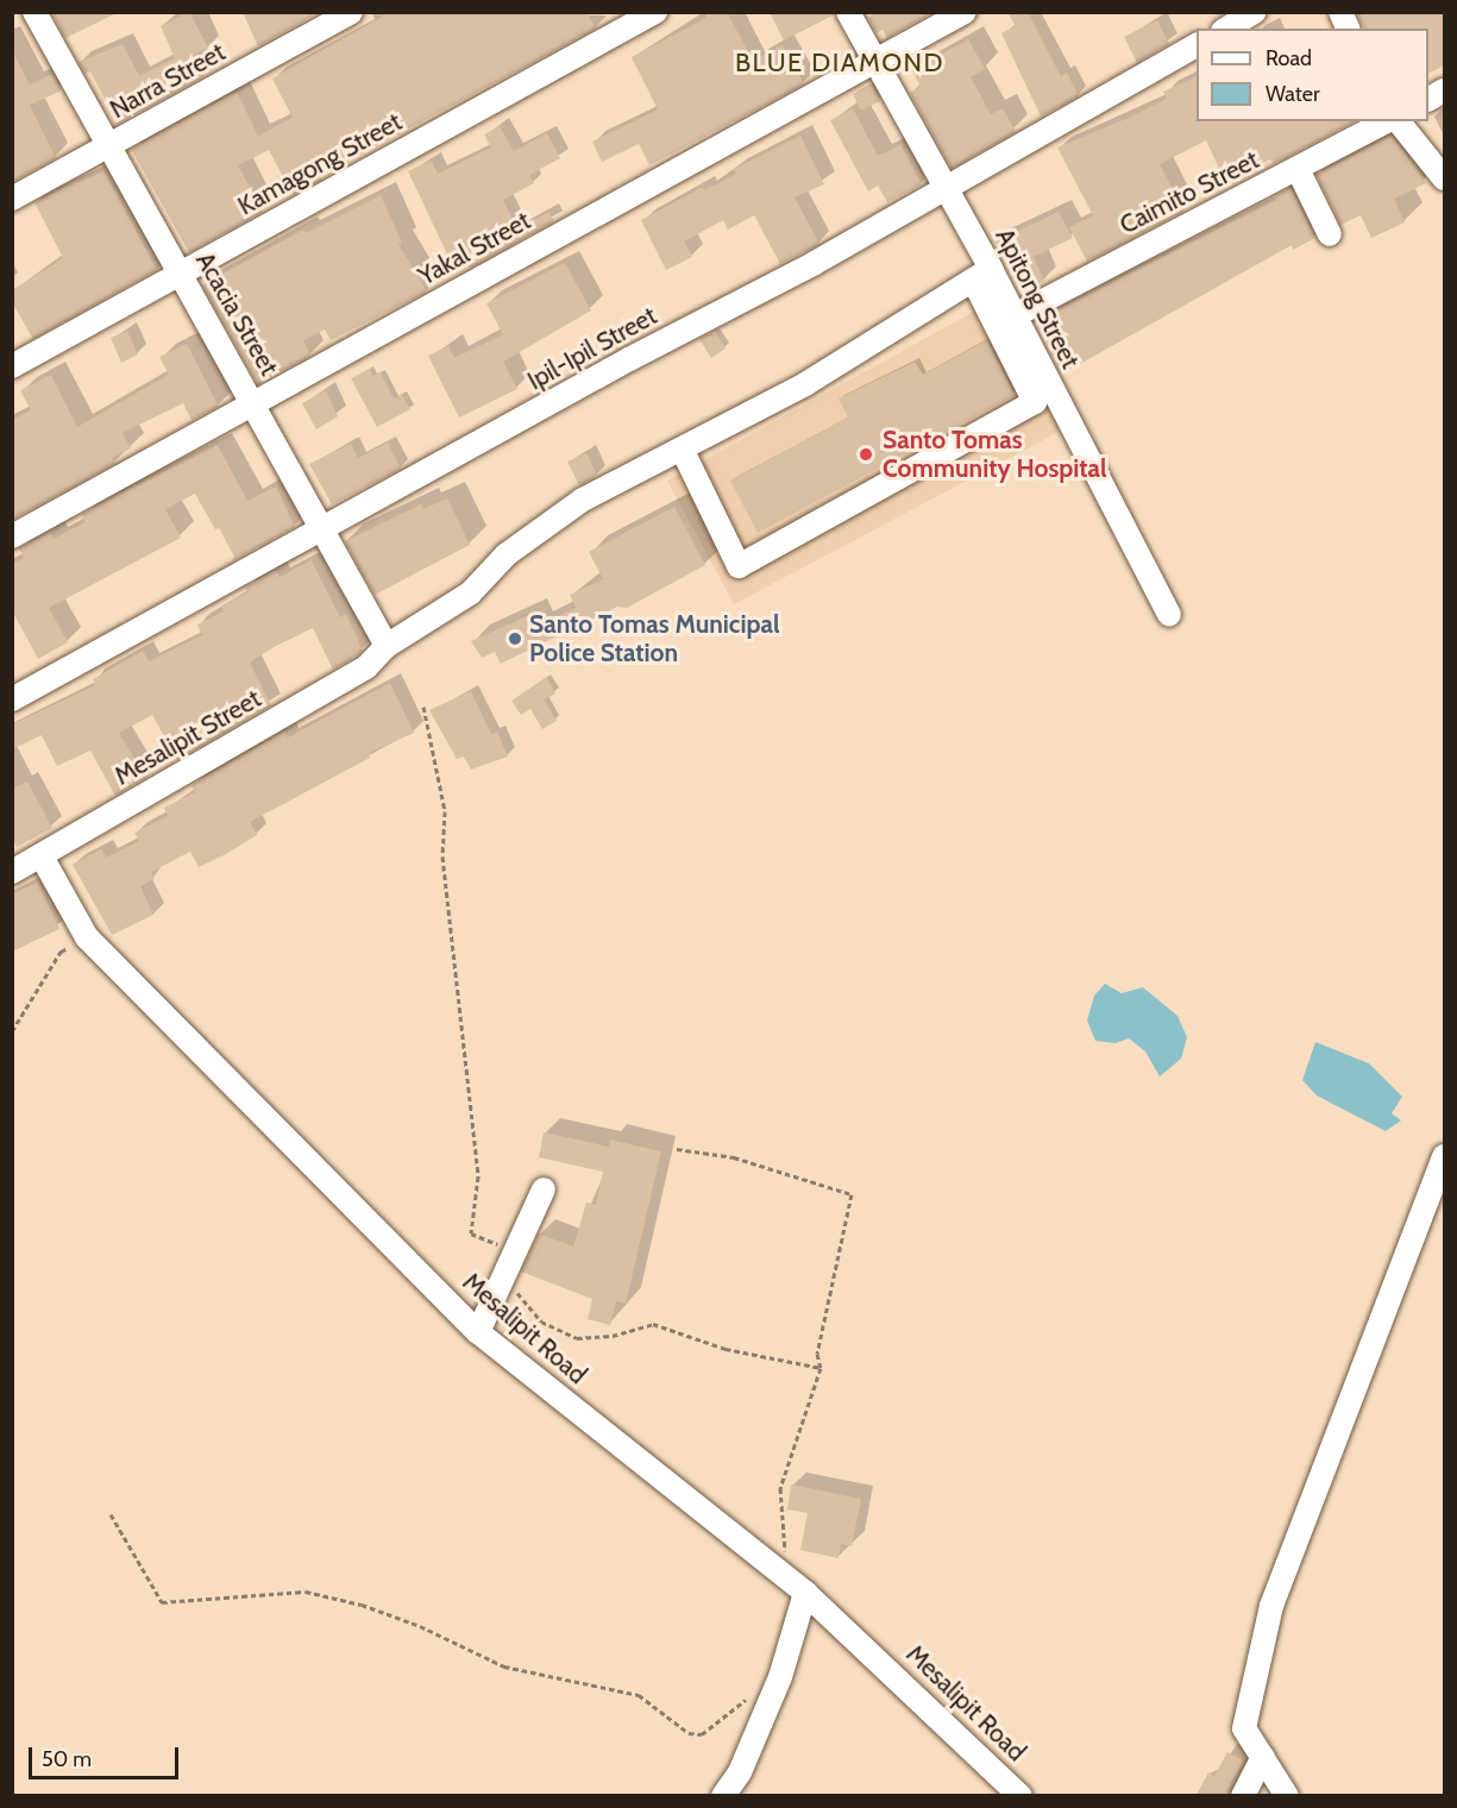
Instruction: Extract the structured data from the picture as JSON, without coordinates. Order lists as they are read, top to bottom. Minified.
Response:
{"streets":{"street":["Narra Street","Kamagong Street","Caimito Street","Yakal Street","Apitong Street","Acacia Street","Ipil-Ipil Street","Mesalipit Street","Mesalipit Road"]},"crossings":[["Narra Street","Acacia Street"],["Kamagong Street","Acacia Street"],["Caimito Street","Apitong Street"],["Yakal Street","Apitong Street"],["Yakal Street","Acacia Street"],["Apitong Street","Ipil-Ipil Street"],["Apitong Street","Mesalipit Street"],["Acacia Street","Ipil-Ipil Street"],["Acacia Street","Mesalipit Street"],["Mesalipit Street","Mesalipit Road"]],"districts":["BLUE DIAMOND"],"places":["Santo Tomas Community Hospital","Santo Tomas Municipal Police Station"],"legend":["Road","Water"],"scale_bar":"50 m"}
